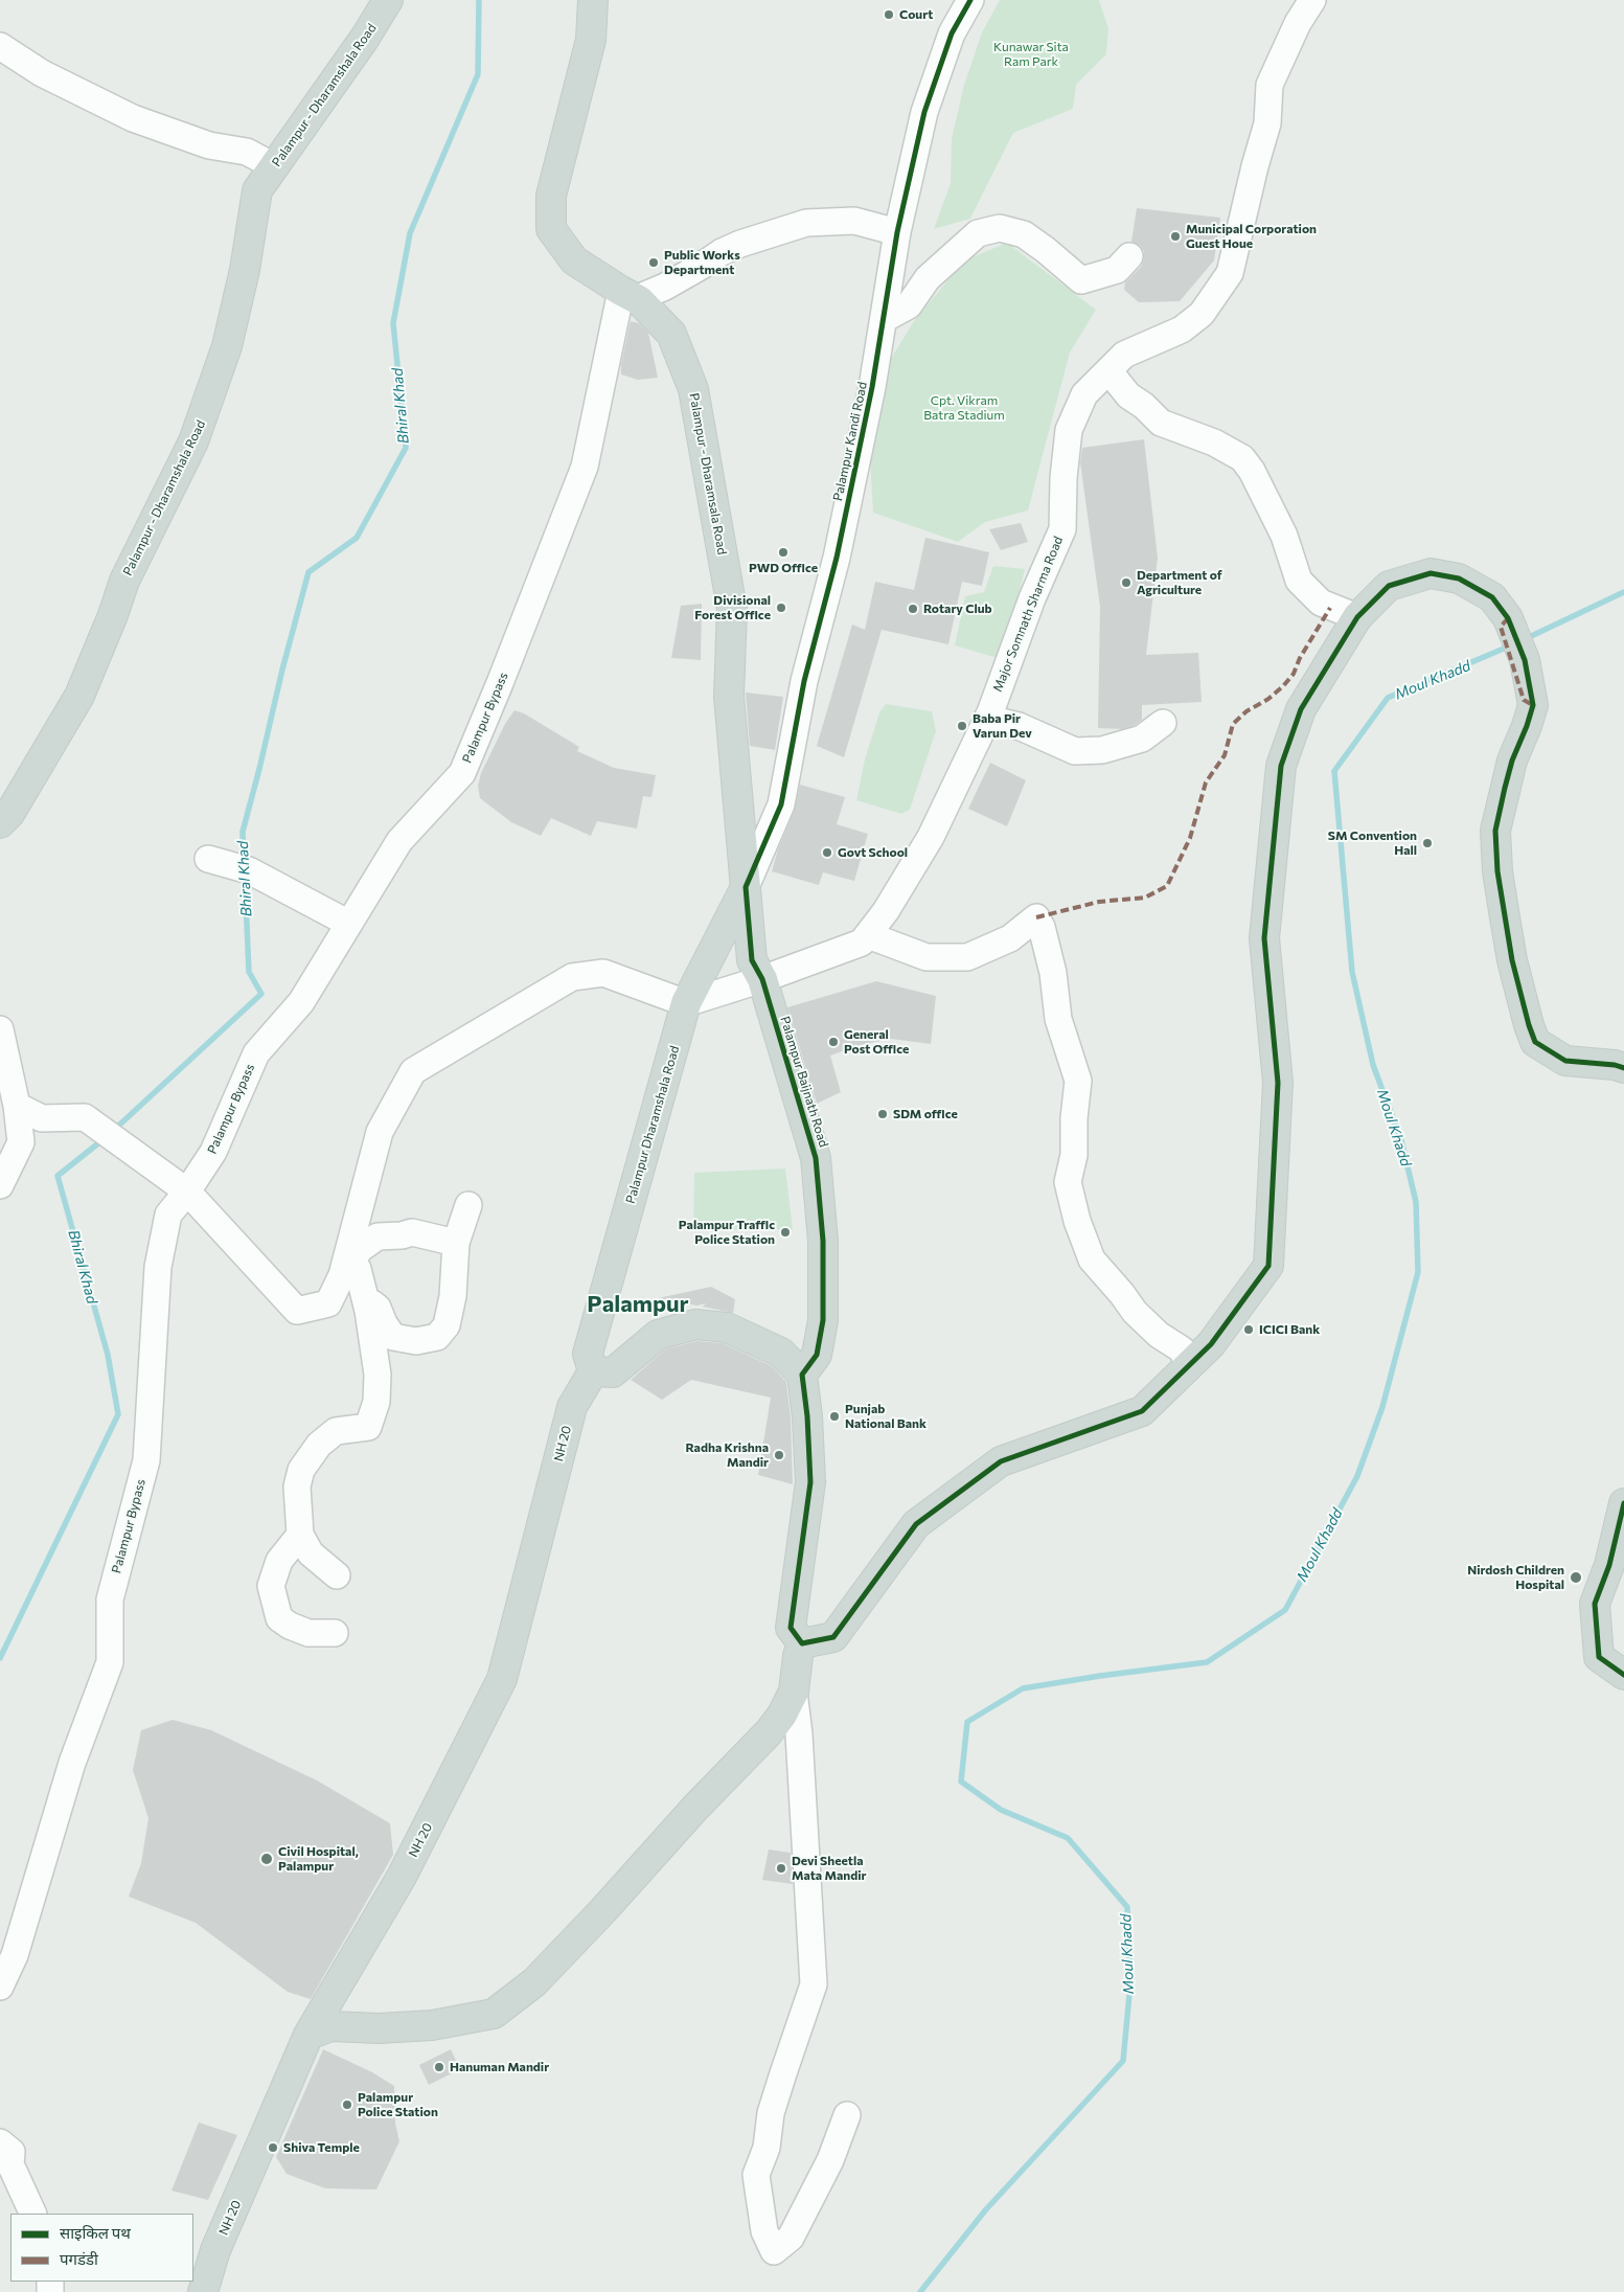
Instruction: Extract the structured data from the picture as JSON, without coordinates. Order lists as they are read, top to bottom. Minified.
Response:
{"streets":{"main road":["Palampur - Dharamshala Road","Palampur - Dharamsala Road","Palampur Baijnath Road","Palampur Dharamshala Road","NH 20"],"street":["Palampur Kandi Road","Major Somnath Sharma Road","Palampur Bypass"]},"crossings":[["Palampur Kandi Road","Palampur - Dharamsala Road"],["Palampur Kandi Road","Palampur Baijnath Road"],["Palampur Kandi Road","Palampur Dharamshala Road"],["Palampur - Dharamsala Road","Palampur Bypass"],["Palampur - Dharamsala Road","Palampur Baijnath Road"],["Palampur - Dharamsala Road","Palampur Dharamshala Road"],["Major Somnath Sharma Road","Palampur Baijnath Road"],["Major Somnath Sharma Road","Palampur Dharamshala Road"],["Palampur Baijnath Road","Palampur Dharamshala Road"],["Palampur Dharamshala Road","NH 20"]],"districts":["Palampur"],"water":["Bhiral Khad","Moul Khadd"],"parks":["Kunawar Sita Ram Park","Cpt. Vikram Batra Stadium"],"places":["Court","Municipal Corporation Guest Houe","Public Works Department","PWD Office","Department of Agriculture","Divisional Forest Office","Rotary Club","Baba Pir Varun Dev","SM Convention Hall","Govt School","General Post Office","SDM office","Palampur Traffic Police Station","ICICI Bank","Punjab National Bank","Radha Krishna Mandir","Nirdosh Children Hospital","Civil Hospital, Palampur","Devi Sheetla Mata Mandir","Hanuman Mandir","Palampur Police Station","Shiva Temple"],"legend":["साइकिल पथ","पगडंडी"]}
